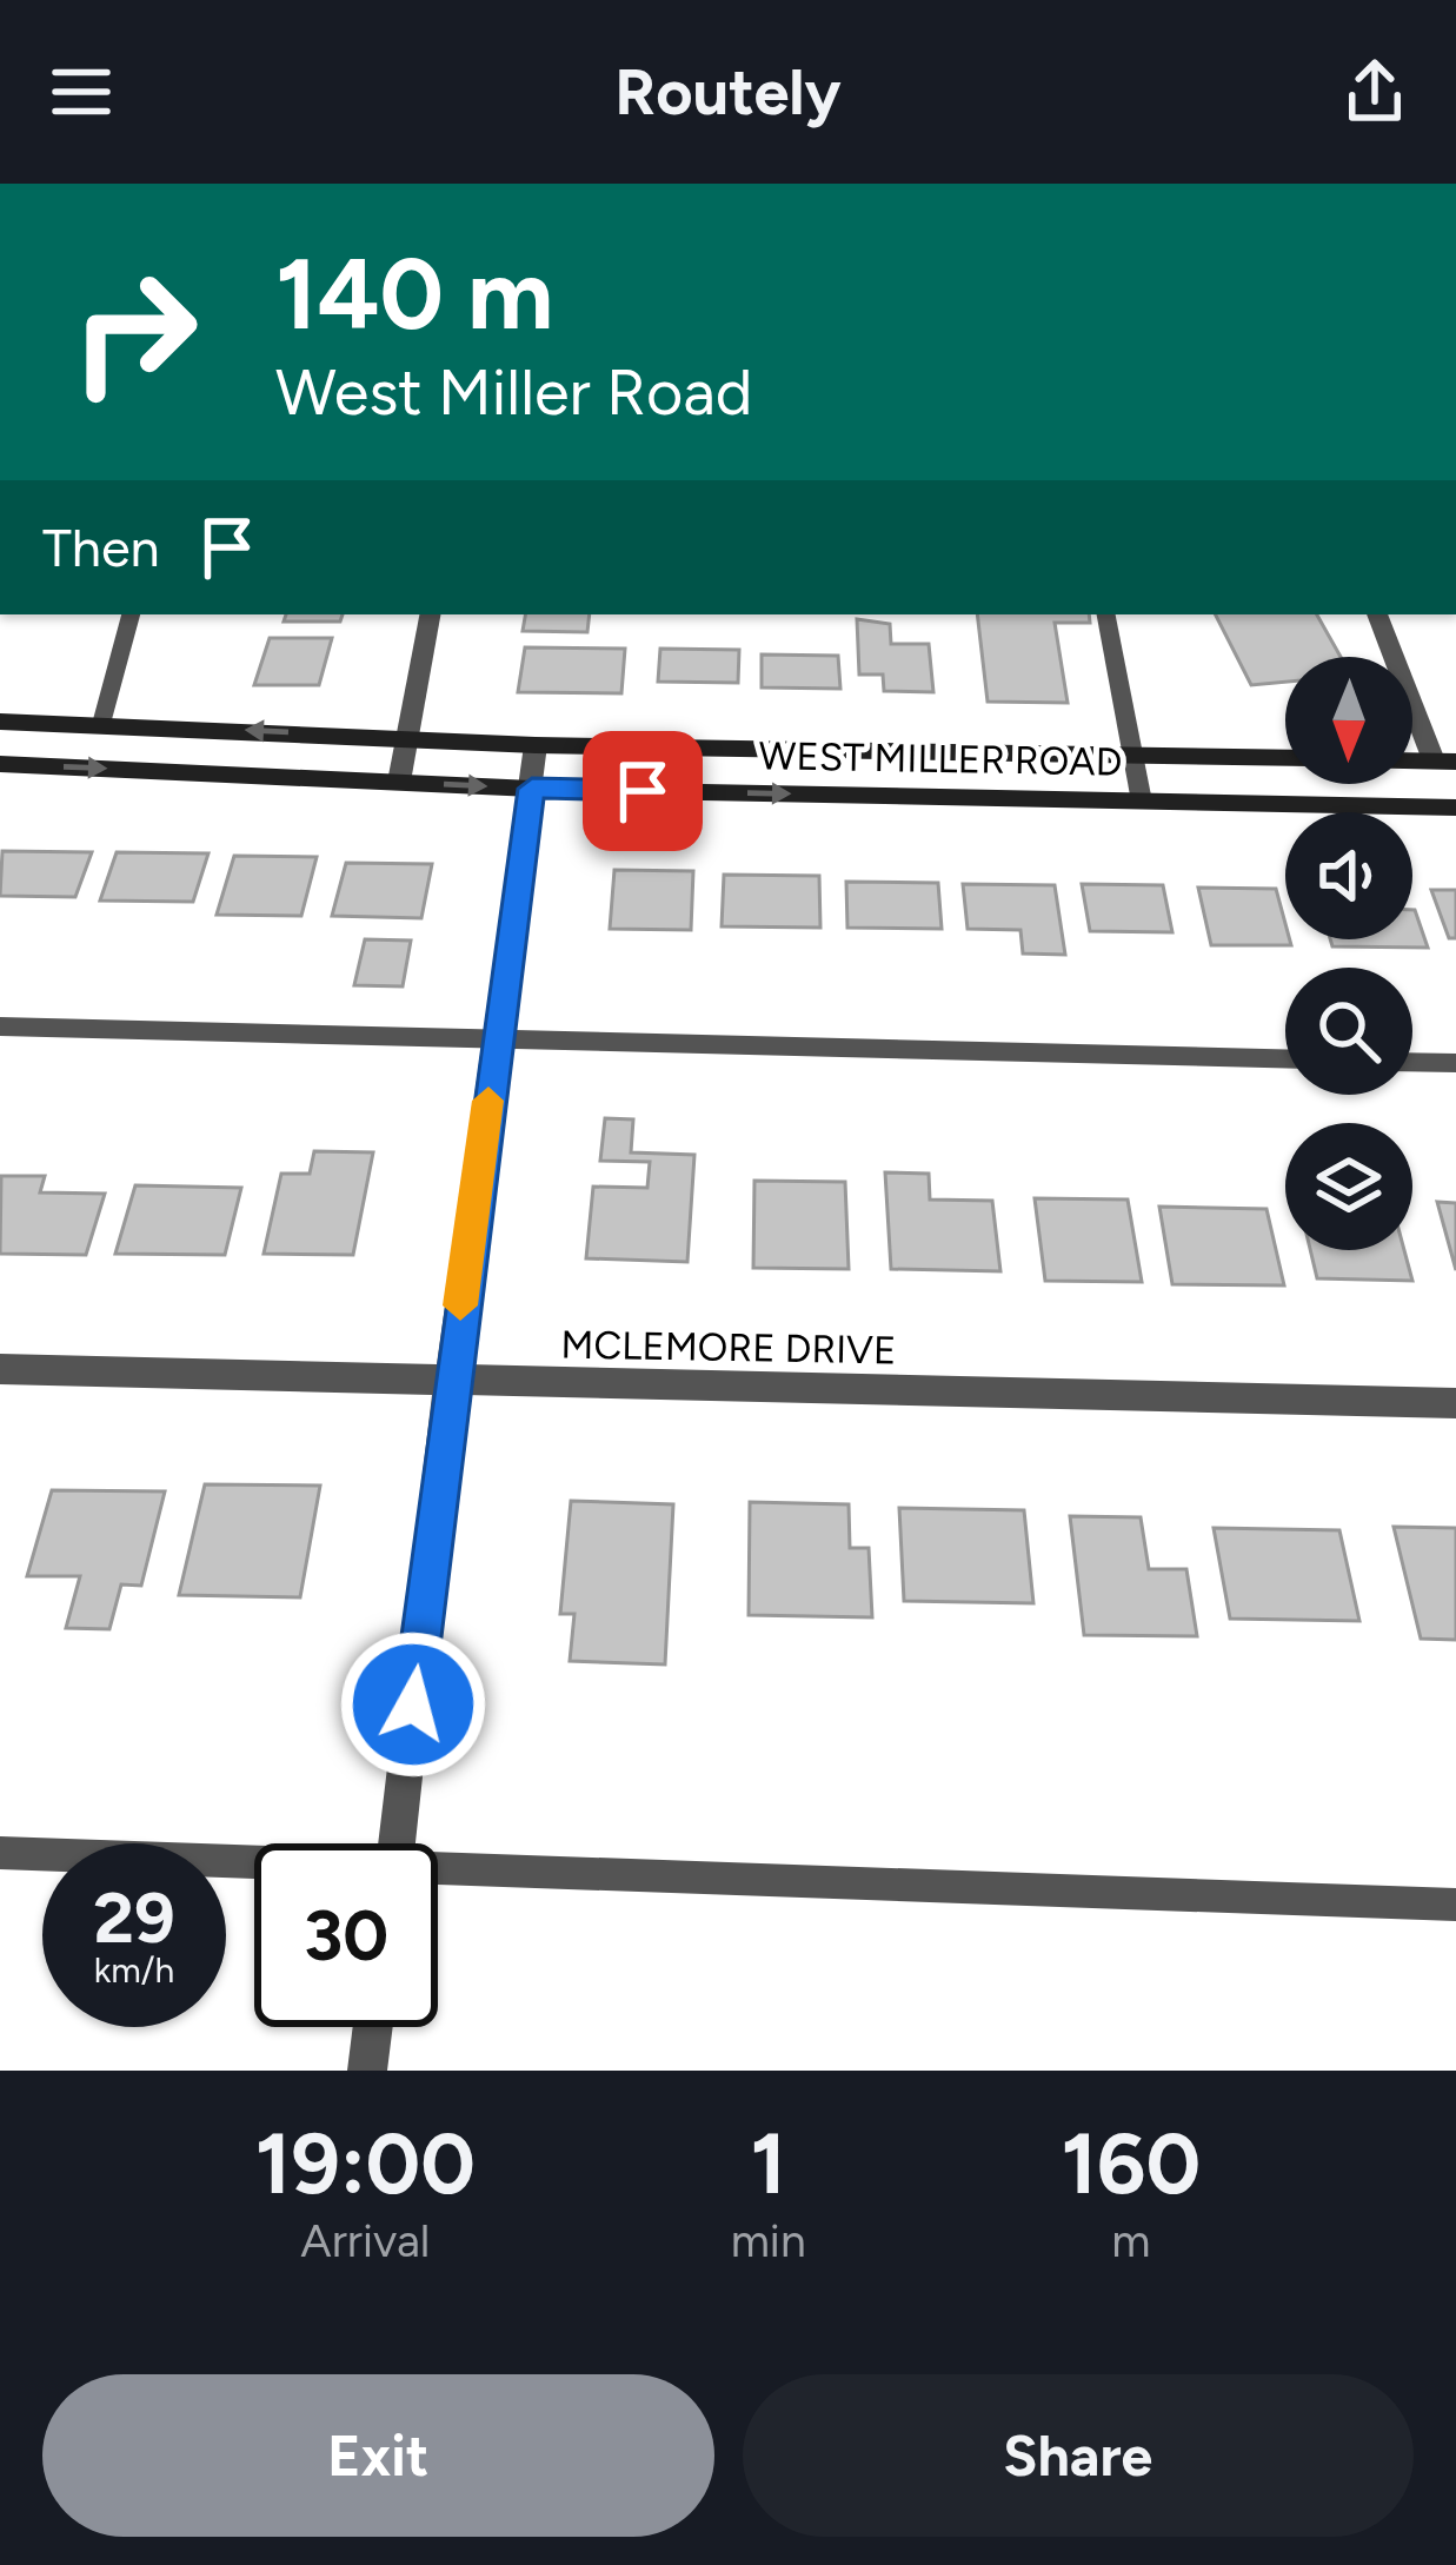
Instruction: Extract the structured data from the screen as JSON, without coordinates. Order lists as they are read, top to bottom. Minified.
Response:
{"streets":{"main road":["WEST MILLER ROAD"],"street":["MCLEMORE DRIVE"]},"north":"bottom","page":{"header":"Routely","turn":["140 m","West Miller Road"],"then":"Then","speed":"29 km/h","limit":"30","eta":["19:00","Arrival","1","min","160","m"],"buttons":["Exit","Share"]}}
